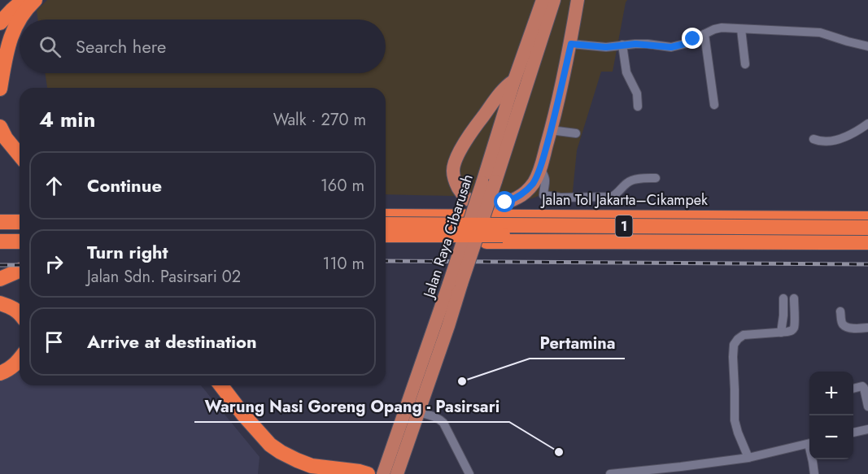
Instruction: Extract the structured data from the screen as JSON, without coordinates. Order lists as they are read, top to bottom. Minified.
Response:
{"streets":{"highway":["Jalan Tol Jakarta–Cikampek","1"],"main road":["Jalan Raya Cibarusah"]},"places":["Pertamina","Warung Nasi Goreng Opang - Pasirsari"],"page":{"search":"Search here","heading":["4 min","Walk · 270 m"],"list":[["Continue","160 m"],["Turn right","Jalan Sdn. Pasirsari 02","110 m"],"Arrive at destination"],"map_buttons":["+","−"]}}
